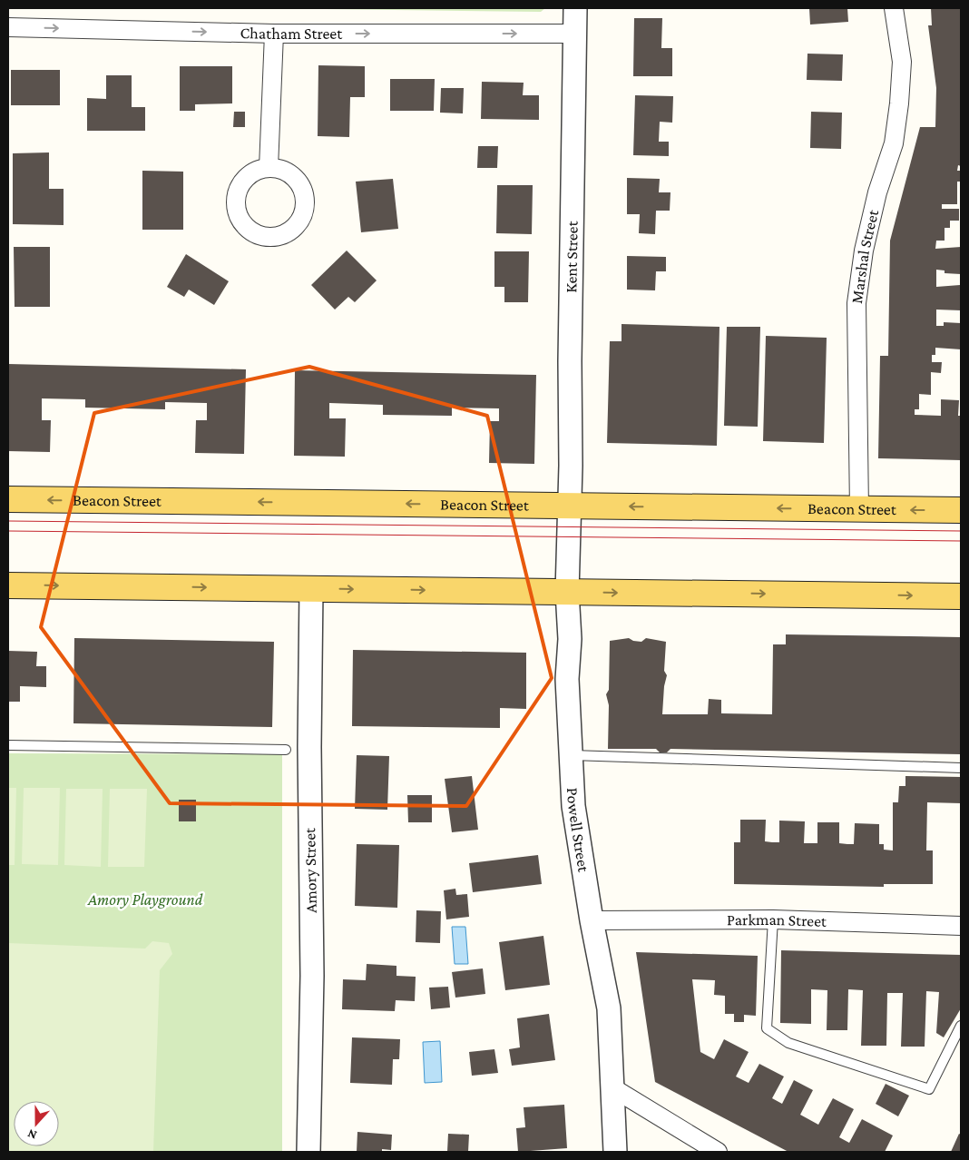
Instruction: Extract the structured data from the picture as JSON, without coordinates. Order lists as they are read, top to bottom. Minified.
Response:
{"streets":{"main road":["Beacon Street"],"street":["Chatham Street","Kent Street","Marshal Street","Powell Street","Amory Street","Parkman Street"]},"crossings":[["Chatham Street","Kent Street"],["Kent Street","Beacon Street"],["Kent Street","Powell Street"],["Marshal Street","Beacon Street"],["Beacon Street","Powell Street"],["Powell Street","Parkman Street"]],"one_way":["Chatham Street"],"parks":["Amory Playground"],"north":"bottom"}
